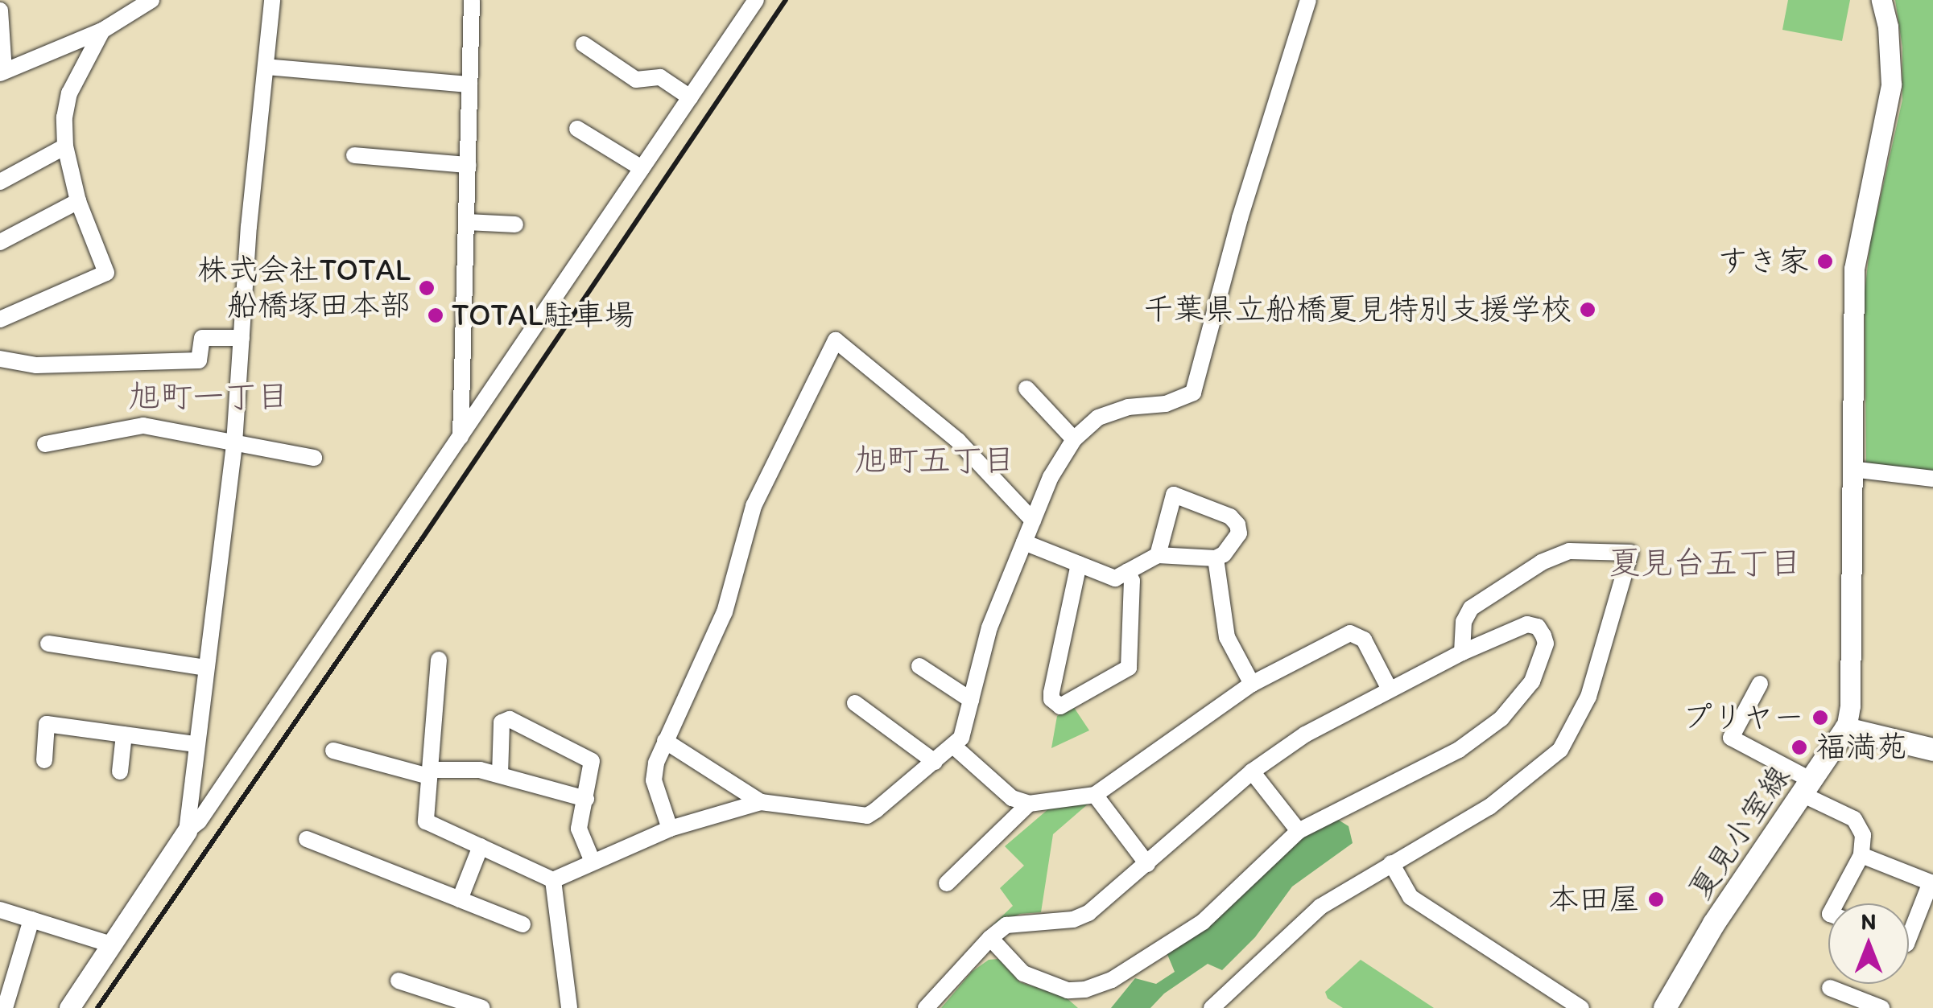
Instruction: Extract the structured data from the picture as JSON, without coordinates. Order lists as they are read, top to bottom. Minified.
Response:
{"streets":{"main road":["夏見小室線"]},"districts":["旭町一丁目","旭町五丁目","夏見台五丁目"],"places":["すき家","株式会社TOTAL 船橋塚田本部","千葉県立船橋夏見特別支援学校","TOTAL駐車場","プリヤー","福満苑","本田屋"],"north":"top"}
